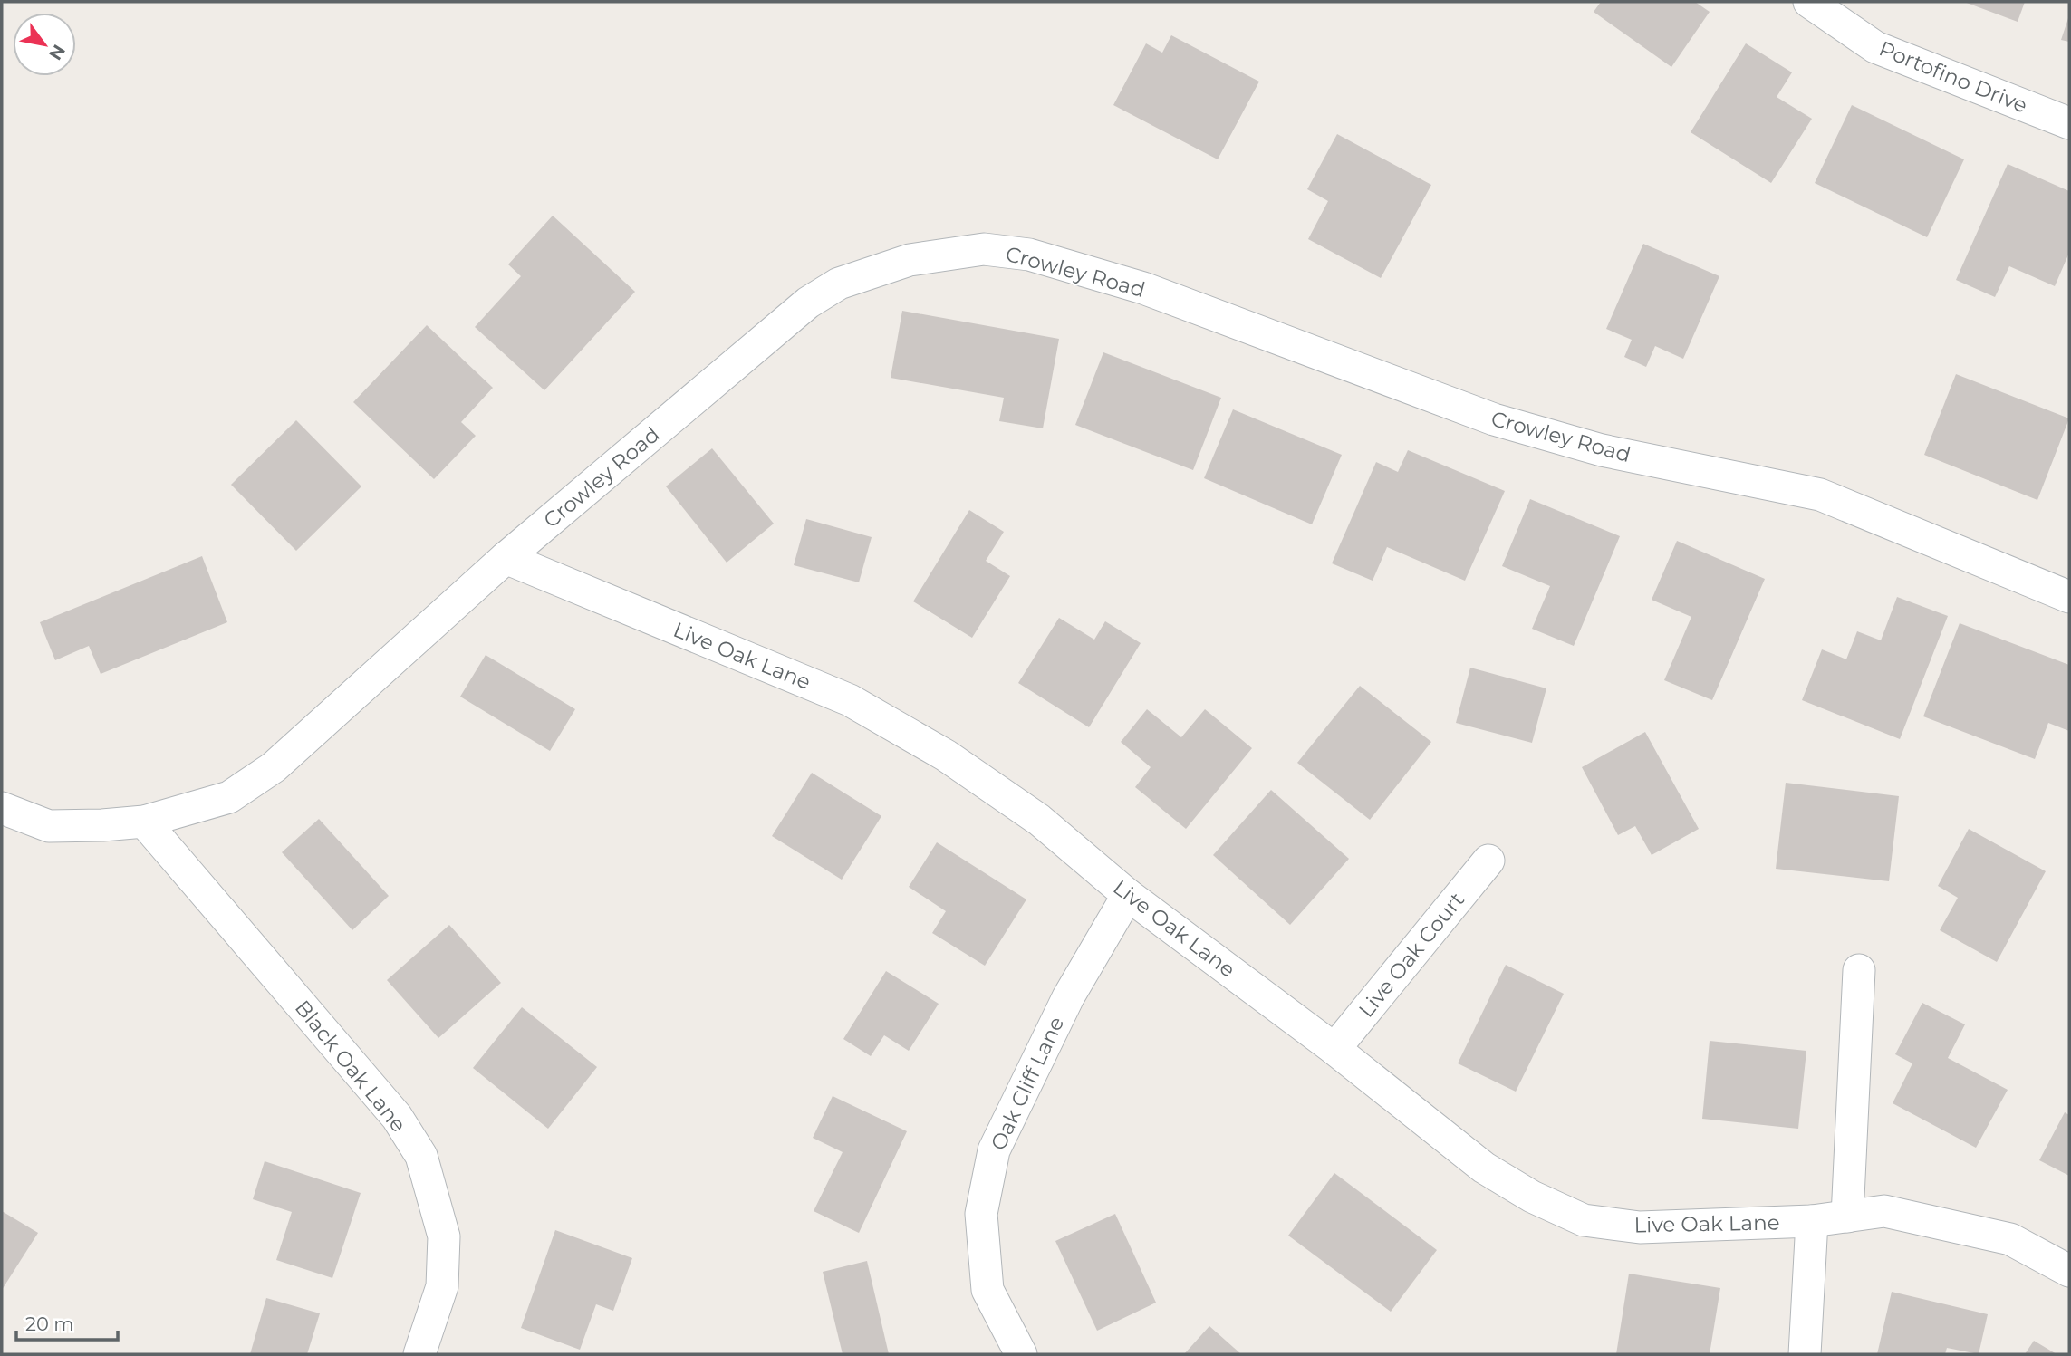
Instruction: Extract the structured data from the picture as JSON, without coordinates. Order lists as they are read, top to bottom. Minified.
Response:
{"streets":{"street":["Portofino Drive","Crowley Road","Live Oak Lane","Live Oak Court","Black Oak Lane","Oak Cliff Lane"]},"crossings":[["Crowley Road","Live Oak Lane"],["Crowley Road","Black Oak Lane"],["Live Oak Lane","Live Oak Court"],["Live Oak Lane","Oak Cliff Lane"]],"scale_bar":"20 m","north":"bottom right"}
